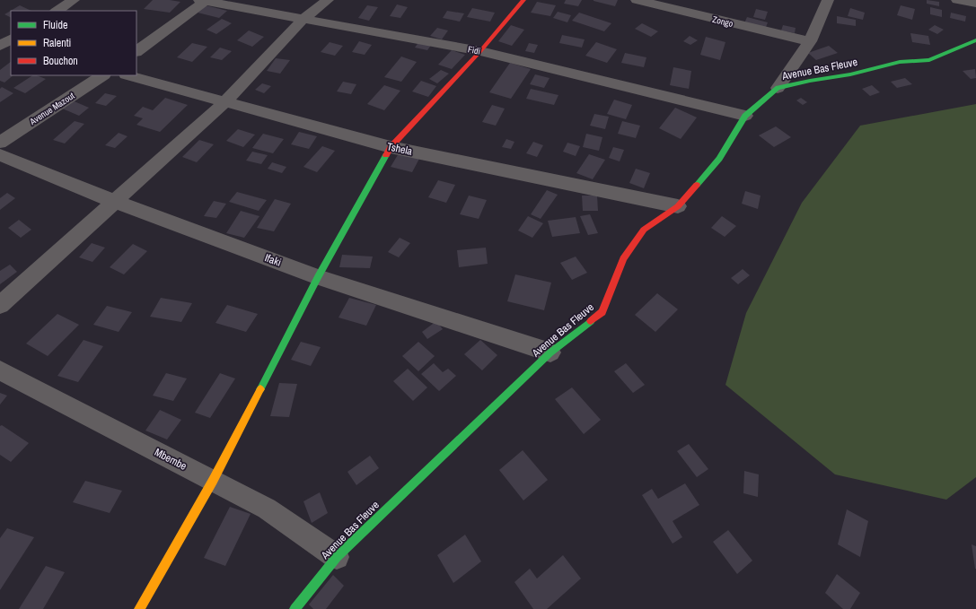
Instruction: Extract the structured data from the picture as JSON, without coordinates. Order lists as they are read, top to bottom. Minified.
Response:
{"streets":{"street":["Zongo","Fidi","Avenue Bas Fleuve","Avenue Mazout","Tshela","Ifaki","Mbembe"]},"crossings":[["Fidi","Avenue Bas Fleuve"],["Avenue Bas Fleuve","Tshela"],["Avenue Bas Fleuve","Ifaki"],["Avenue Bas Fleuve","Mbembe"]],"legend":["Fluide","Ralenti","Bouchon"]}
